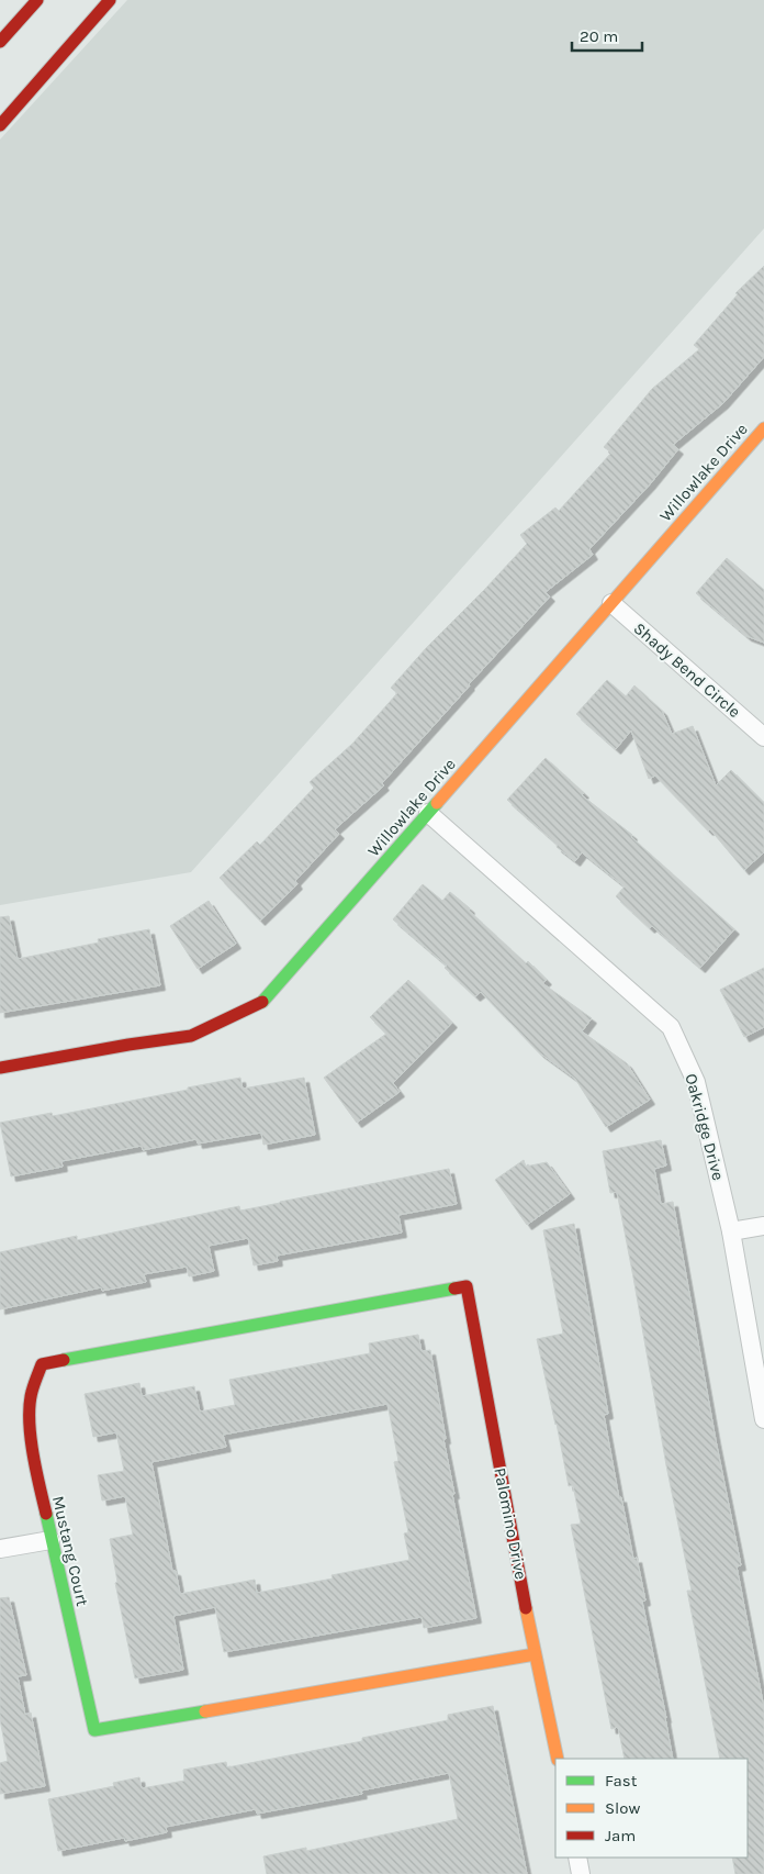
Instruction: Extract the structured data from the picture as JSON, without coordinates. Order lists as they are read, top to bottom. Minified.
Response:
{"streets":{"street":["Willowlake Drive","Shady Bend Circle","Oakridge Drive","Palomino Drive","Mustang Court"]},"crossings":[["Willowlake Drive","Shady Bend Circle"],["Willowlake Drive","Oakridge Drive"],["Palomino Drive","Mustang Court"]],"legend":["Fast","Slow","Jam"],"scale_bar":"20 m"}
